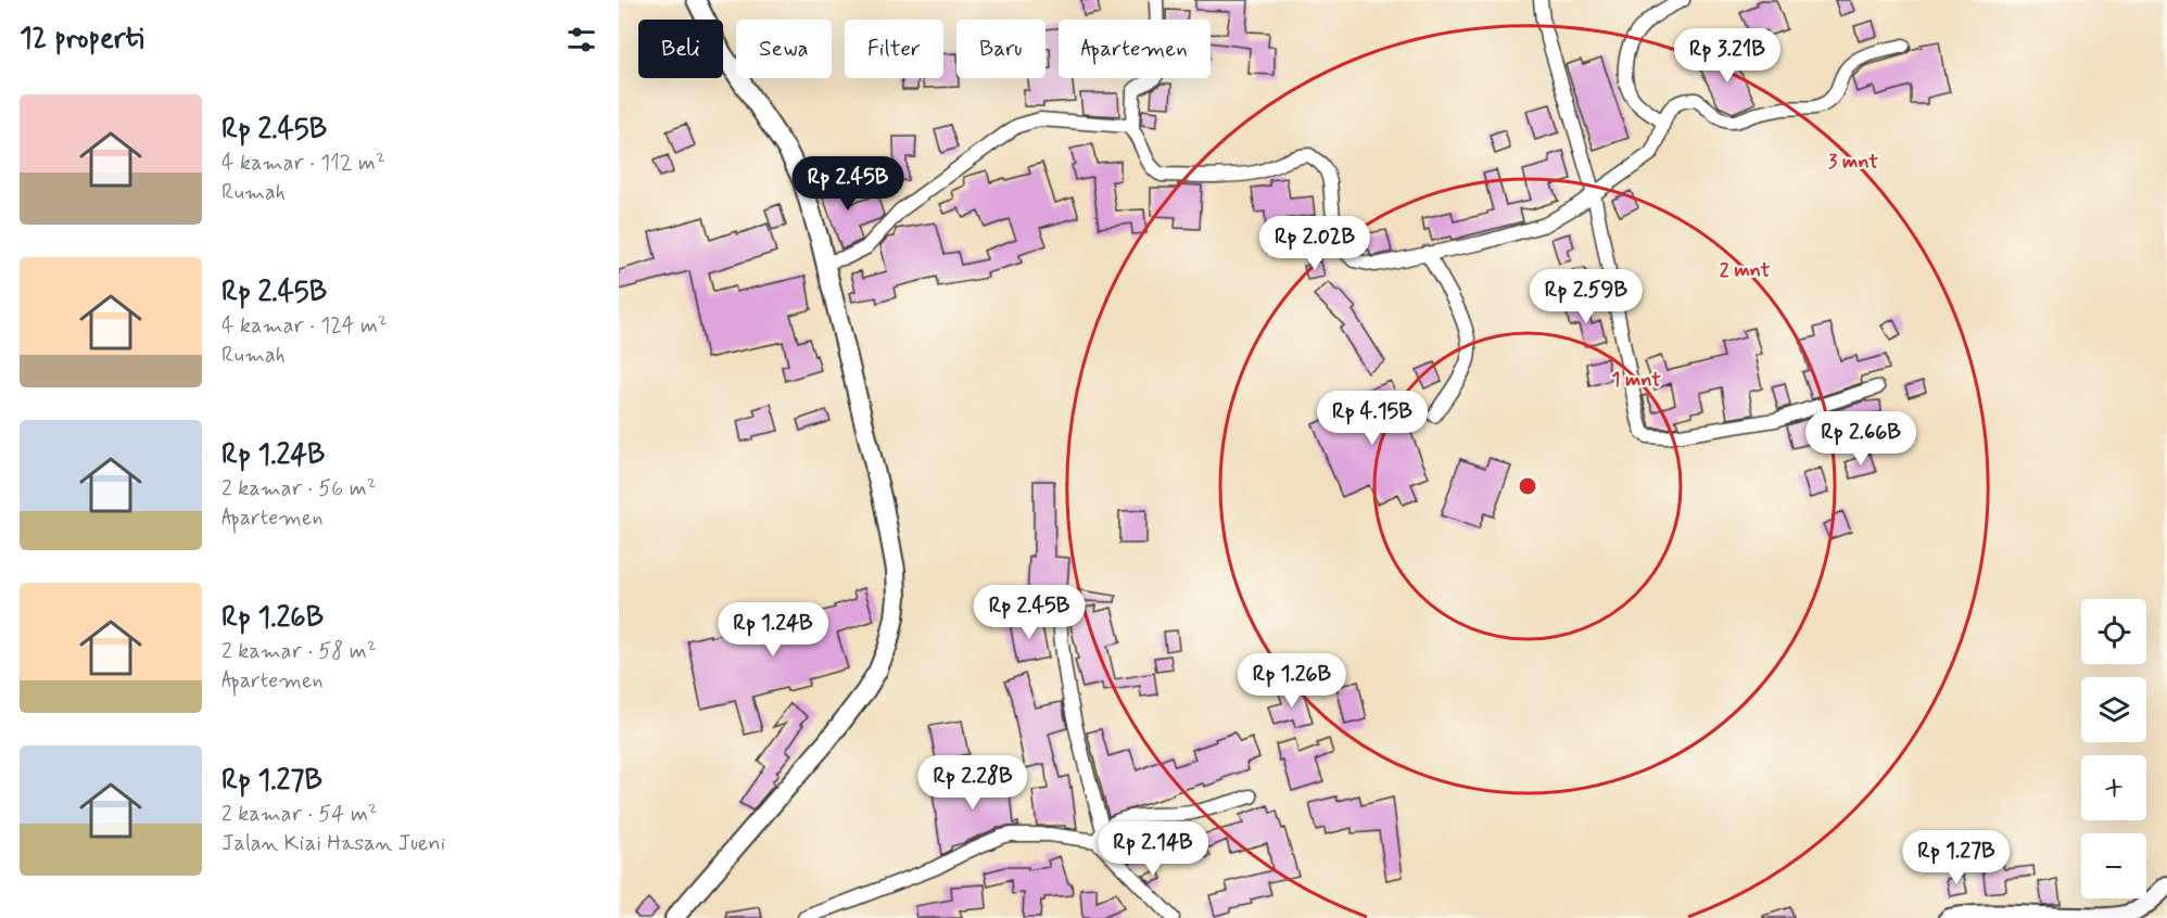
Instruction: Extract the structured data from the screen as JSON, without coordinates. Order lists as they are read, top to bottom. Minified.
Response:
{"page":{"heading":"12 properti","chip":["Beli","Sewa","Filter","Baru","Apartemen"],"price":["Rp 3.21B","Rp 2.45B","Rp 2.02B","Rp 2.59B","Rp 4.15B","Rp 2.66B","Rp 2.45B","Rp 1.24B","Rp 1.26B","Rp 2.28B","Rp 2.14B","Rp 1.27B"],"list":[{"name":"Rp 2.45B","note":"4 kamar · 112 m² · Rumah"},{"name":"Rp 2.45B","note":"4 kamar · 124 m² · Rumah"},{"name":"Rp 1.24B","note":"2 kamar · 56 m² · Apartemen"},{"name":"Rp 1.26B","note":"2 kamar · 58 m² · Apartemen"},{"name":"Rp 1.27B","note":"2 kamar · 54 m² · Jalan Kiai Hasan Jueni"}],"map_buttons":["+","−"]},"rings":["3 mnt","2 mnt","1 mnt"]}
